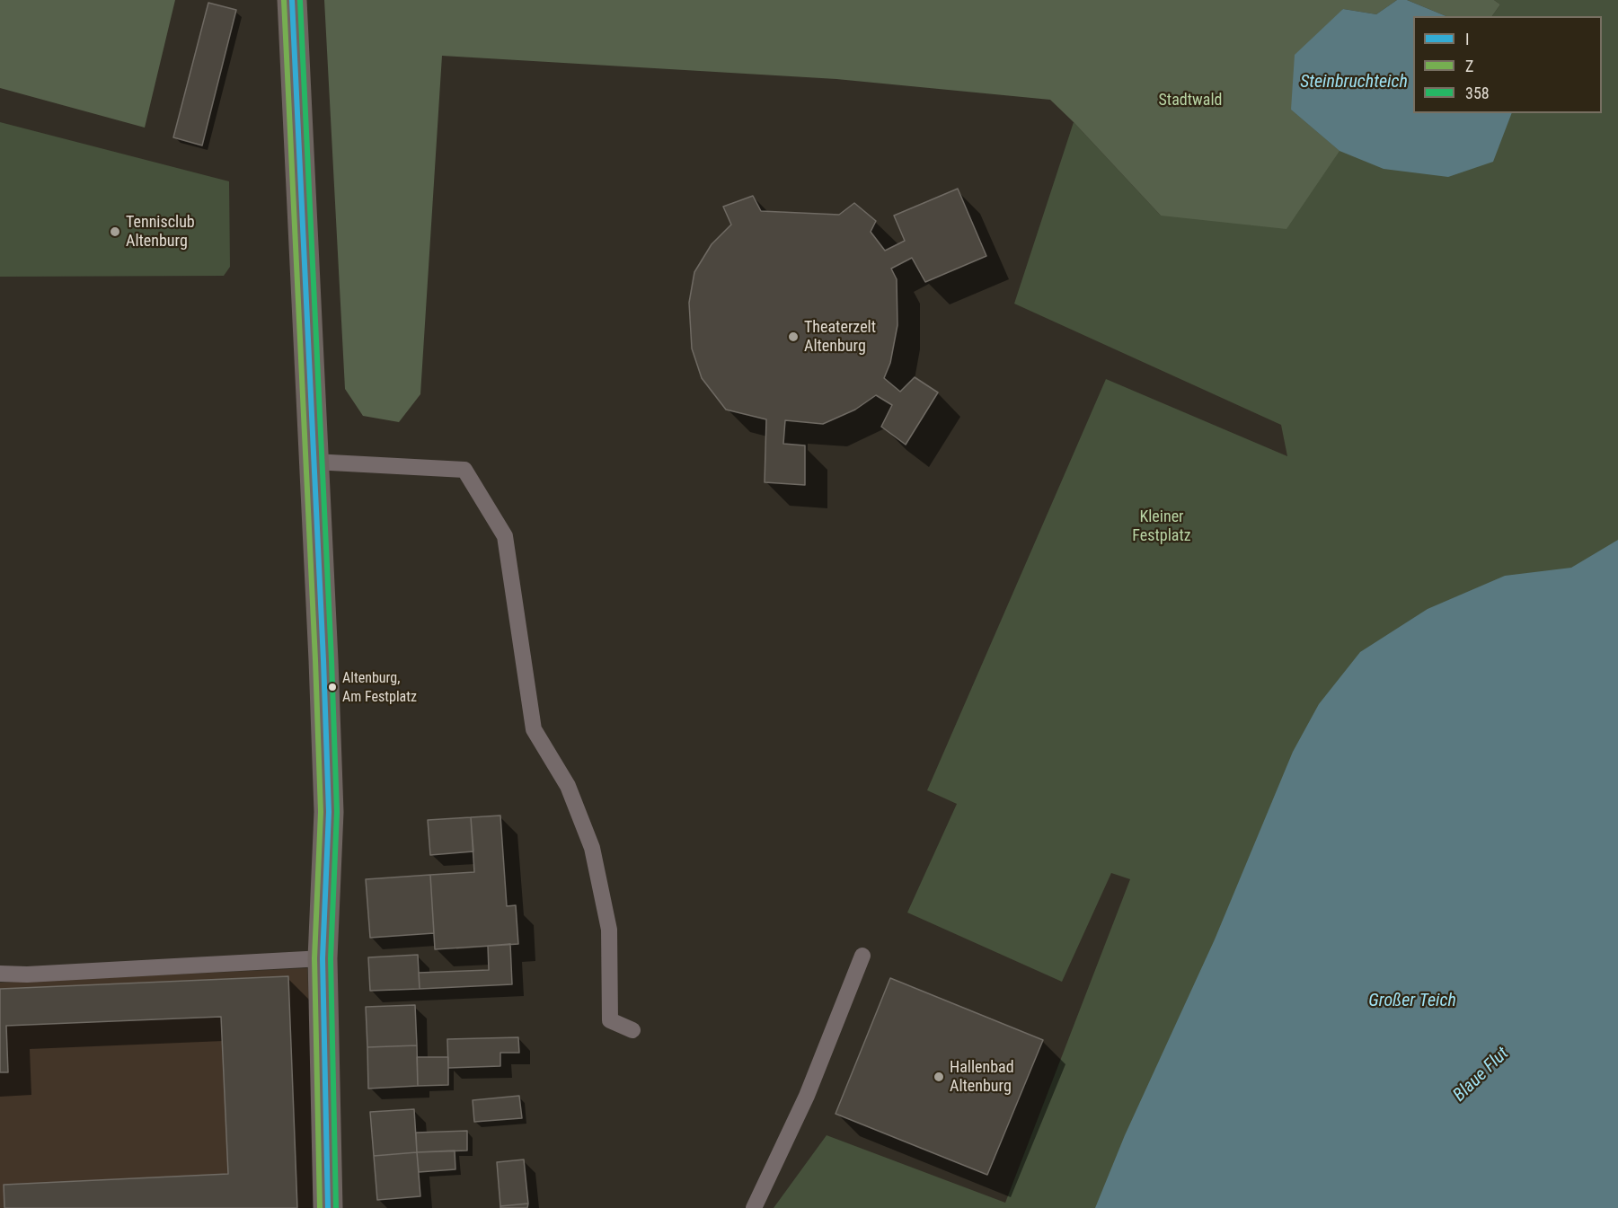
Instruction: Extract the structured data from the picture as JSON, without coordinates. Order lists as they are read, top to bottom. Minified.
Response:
{"water":["Steinbruchteich","Großer Teich","Blaue Flut"],"parks":["Stadtwald","Kleiner Festplatz"],"places":["Tennisclub Altenburg","Theaterzelt Altenburg","Altenburg, Am Festplatz","Hallenbad Altenburg"],"lines":["transit line I","transit line Z","transit line 358"],"legend":["I","Z","358"]}
